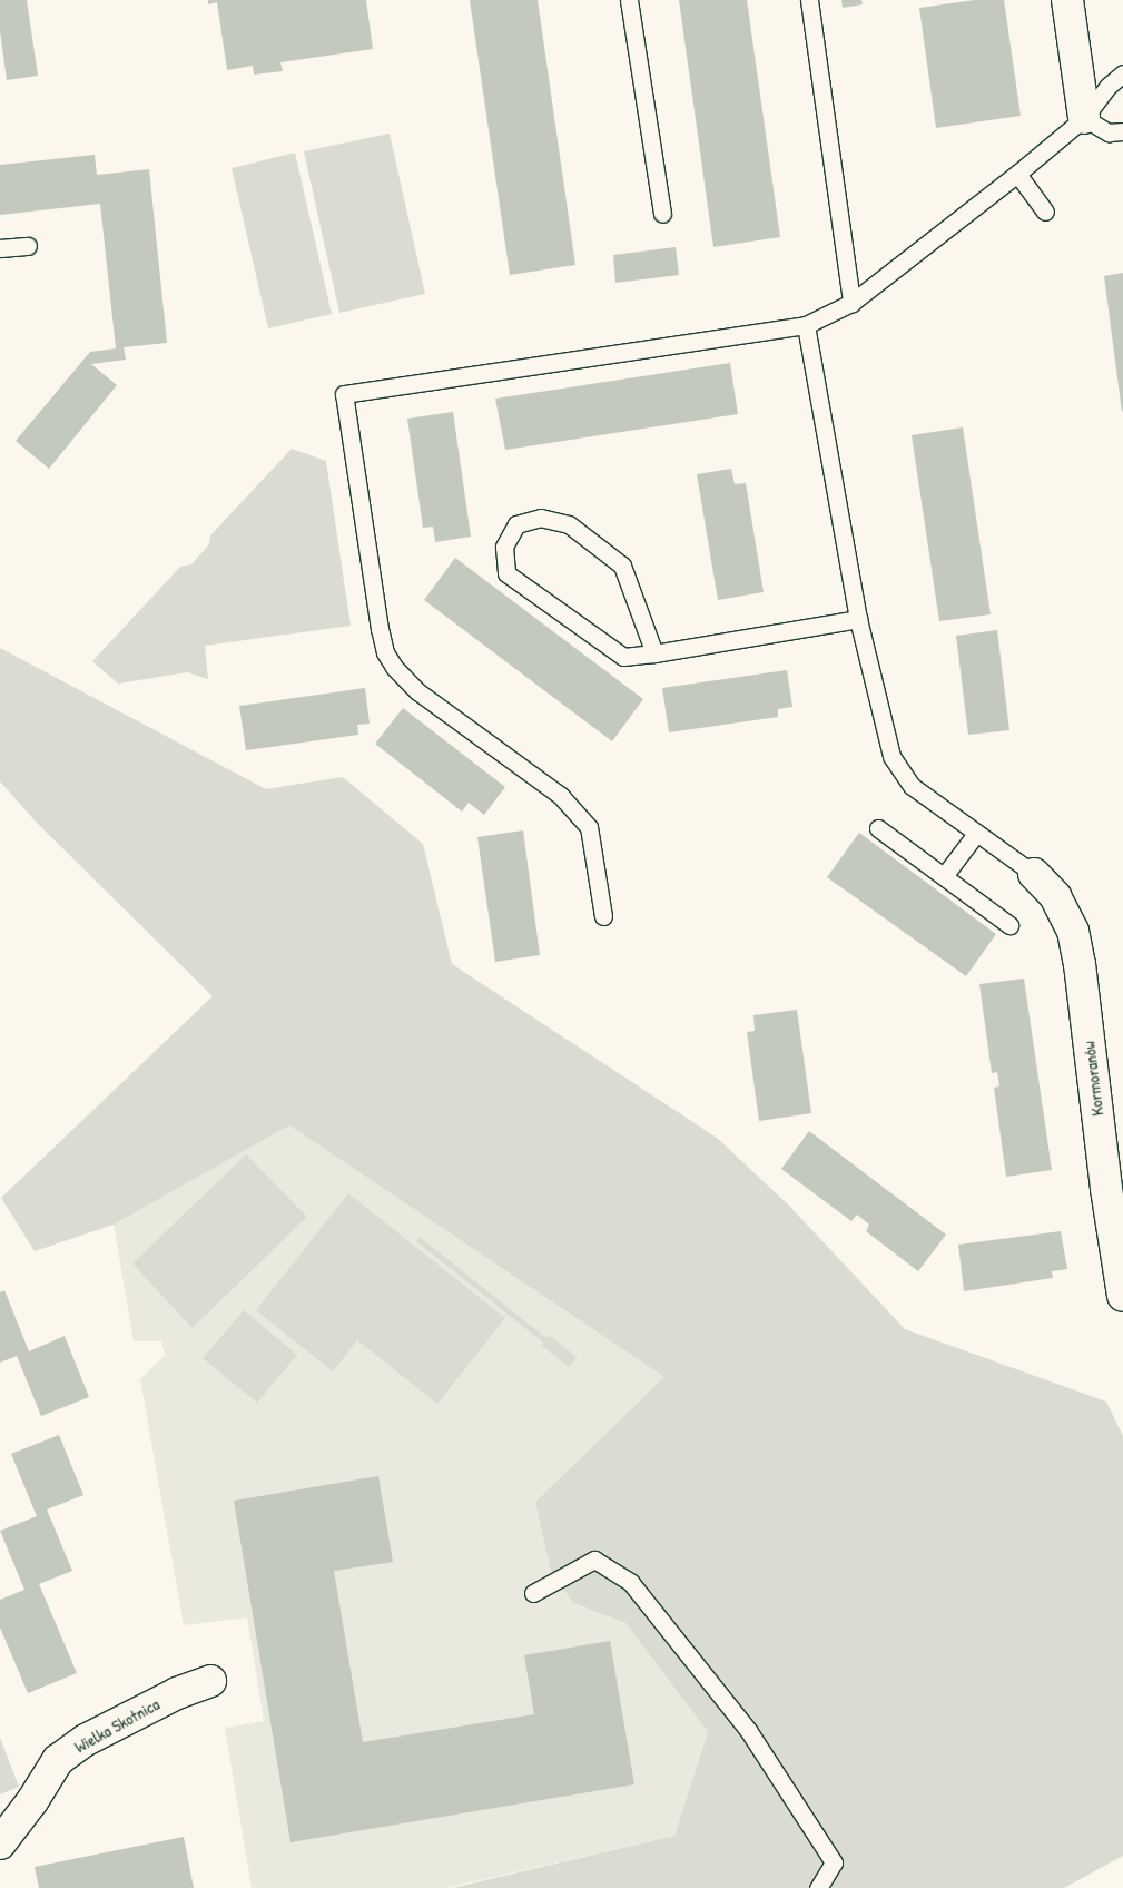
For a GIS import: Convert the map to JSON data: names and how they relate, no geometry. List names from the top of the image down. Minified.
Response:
{"streets":{"street":["Kormoranów","Wielka Skotnica"]}}
